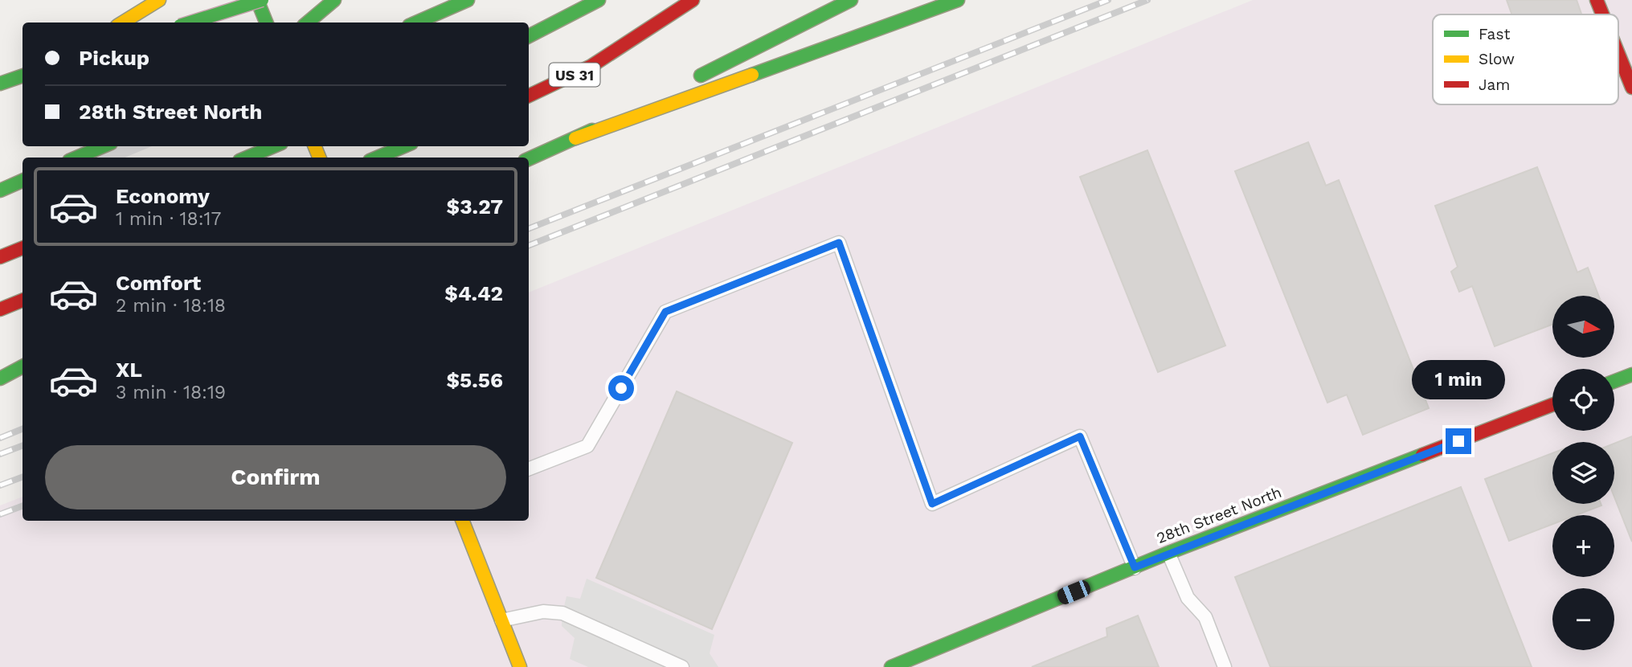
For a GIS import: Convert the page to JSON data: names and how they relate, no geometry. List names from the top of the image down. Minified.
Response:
{"streets":{"main road":["US 31","28th Street North"]},"legend":["Fast","Slow","Jam"],"north":"right","page":{"banner":["Pickup","28th Street North"],"list":[{"name":"Economy","note":"1 min · 18:17","value":"$3.27"},{"name":"Comfort","note":"2 min · 18:18","value":"$4.42"},{"name":"XL","note":"3 min · 18:19","value":"$5.56"}],"map_buttons":["+","−"],"bubble":"1 min","buttons":"Confirm"}}
